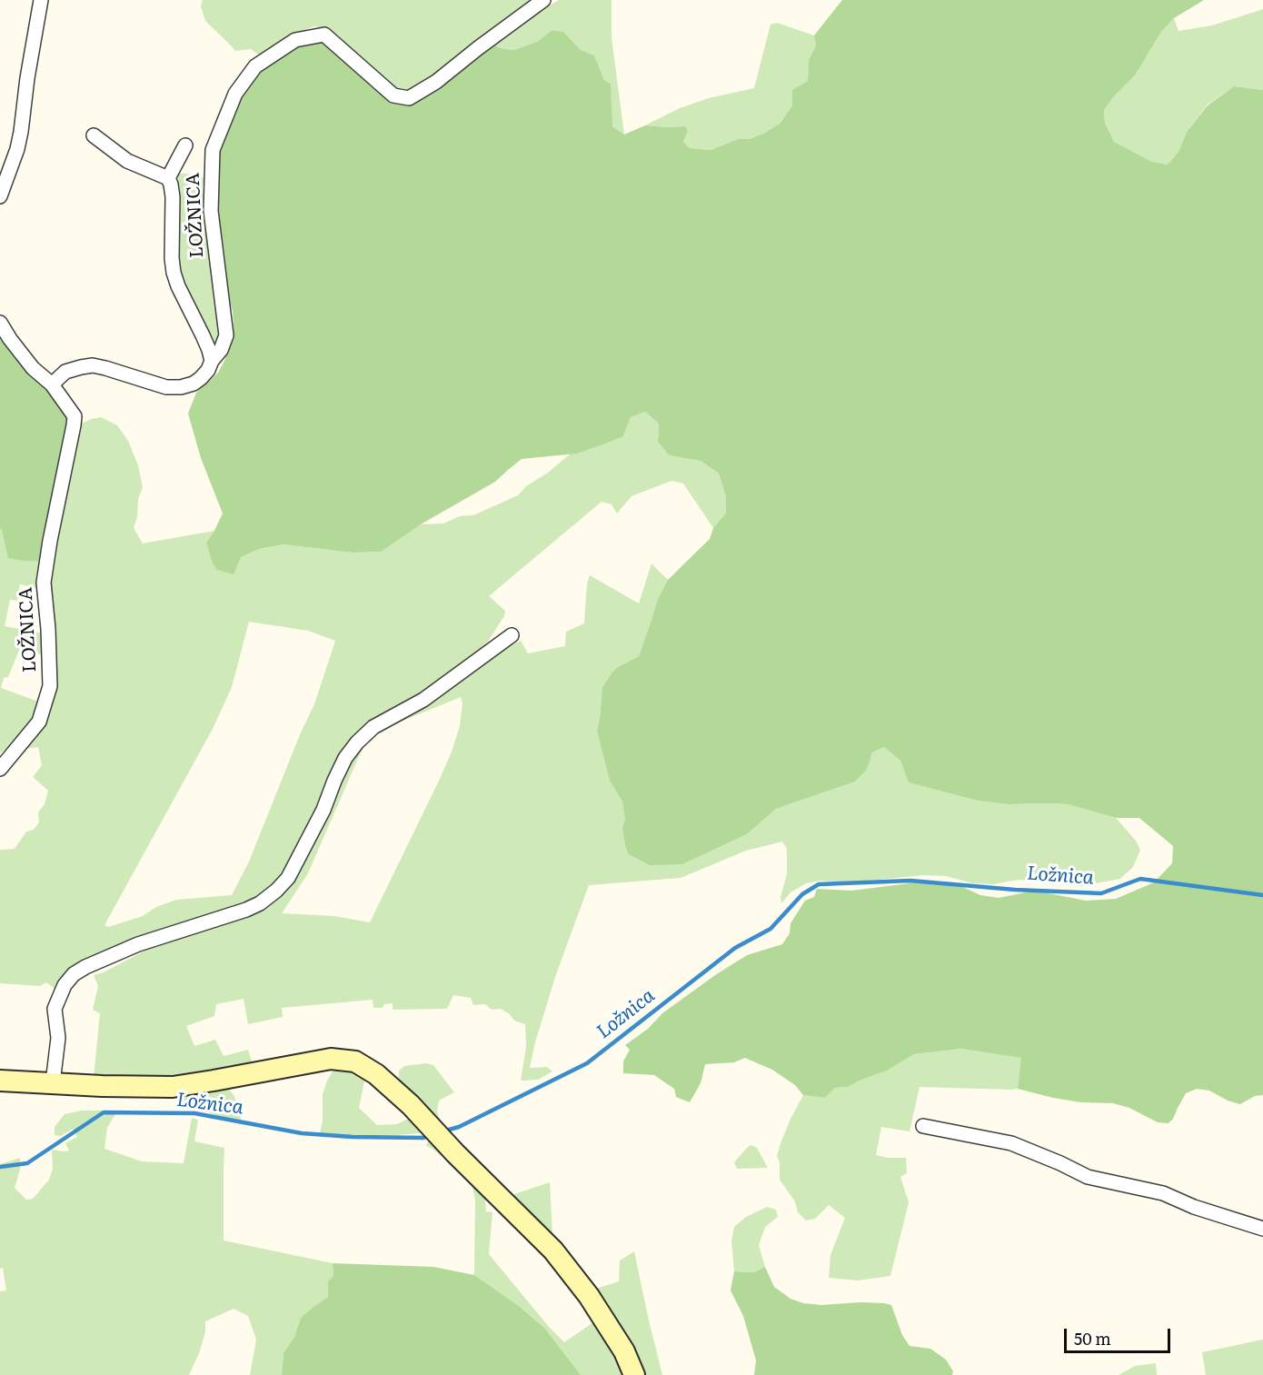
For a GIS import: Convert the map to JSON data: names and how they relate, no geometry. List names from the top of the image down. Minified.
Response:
{"streets":{"street":["LOŽNICA"]},"water":["Ložnica"],"scale_bar":"50 m"}
